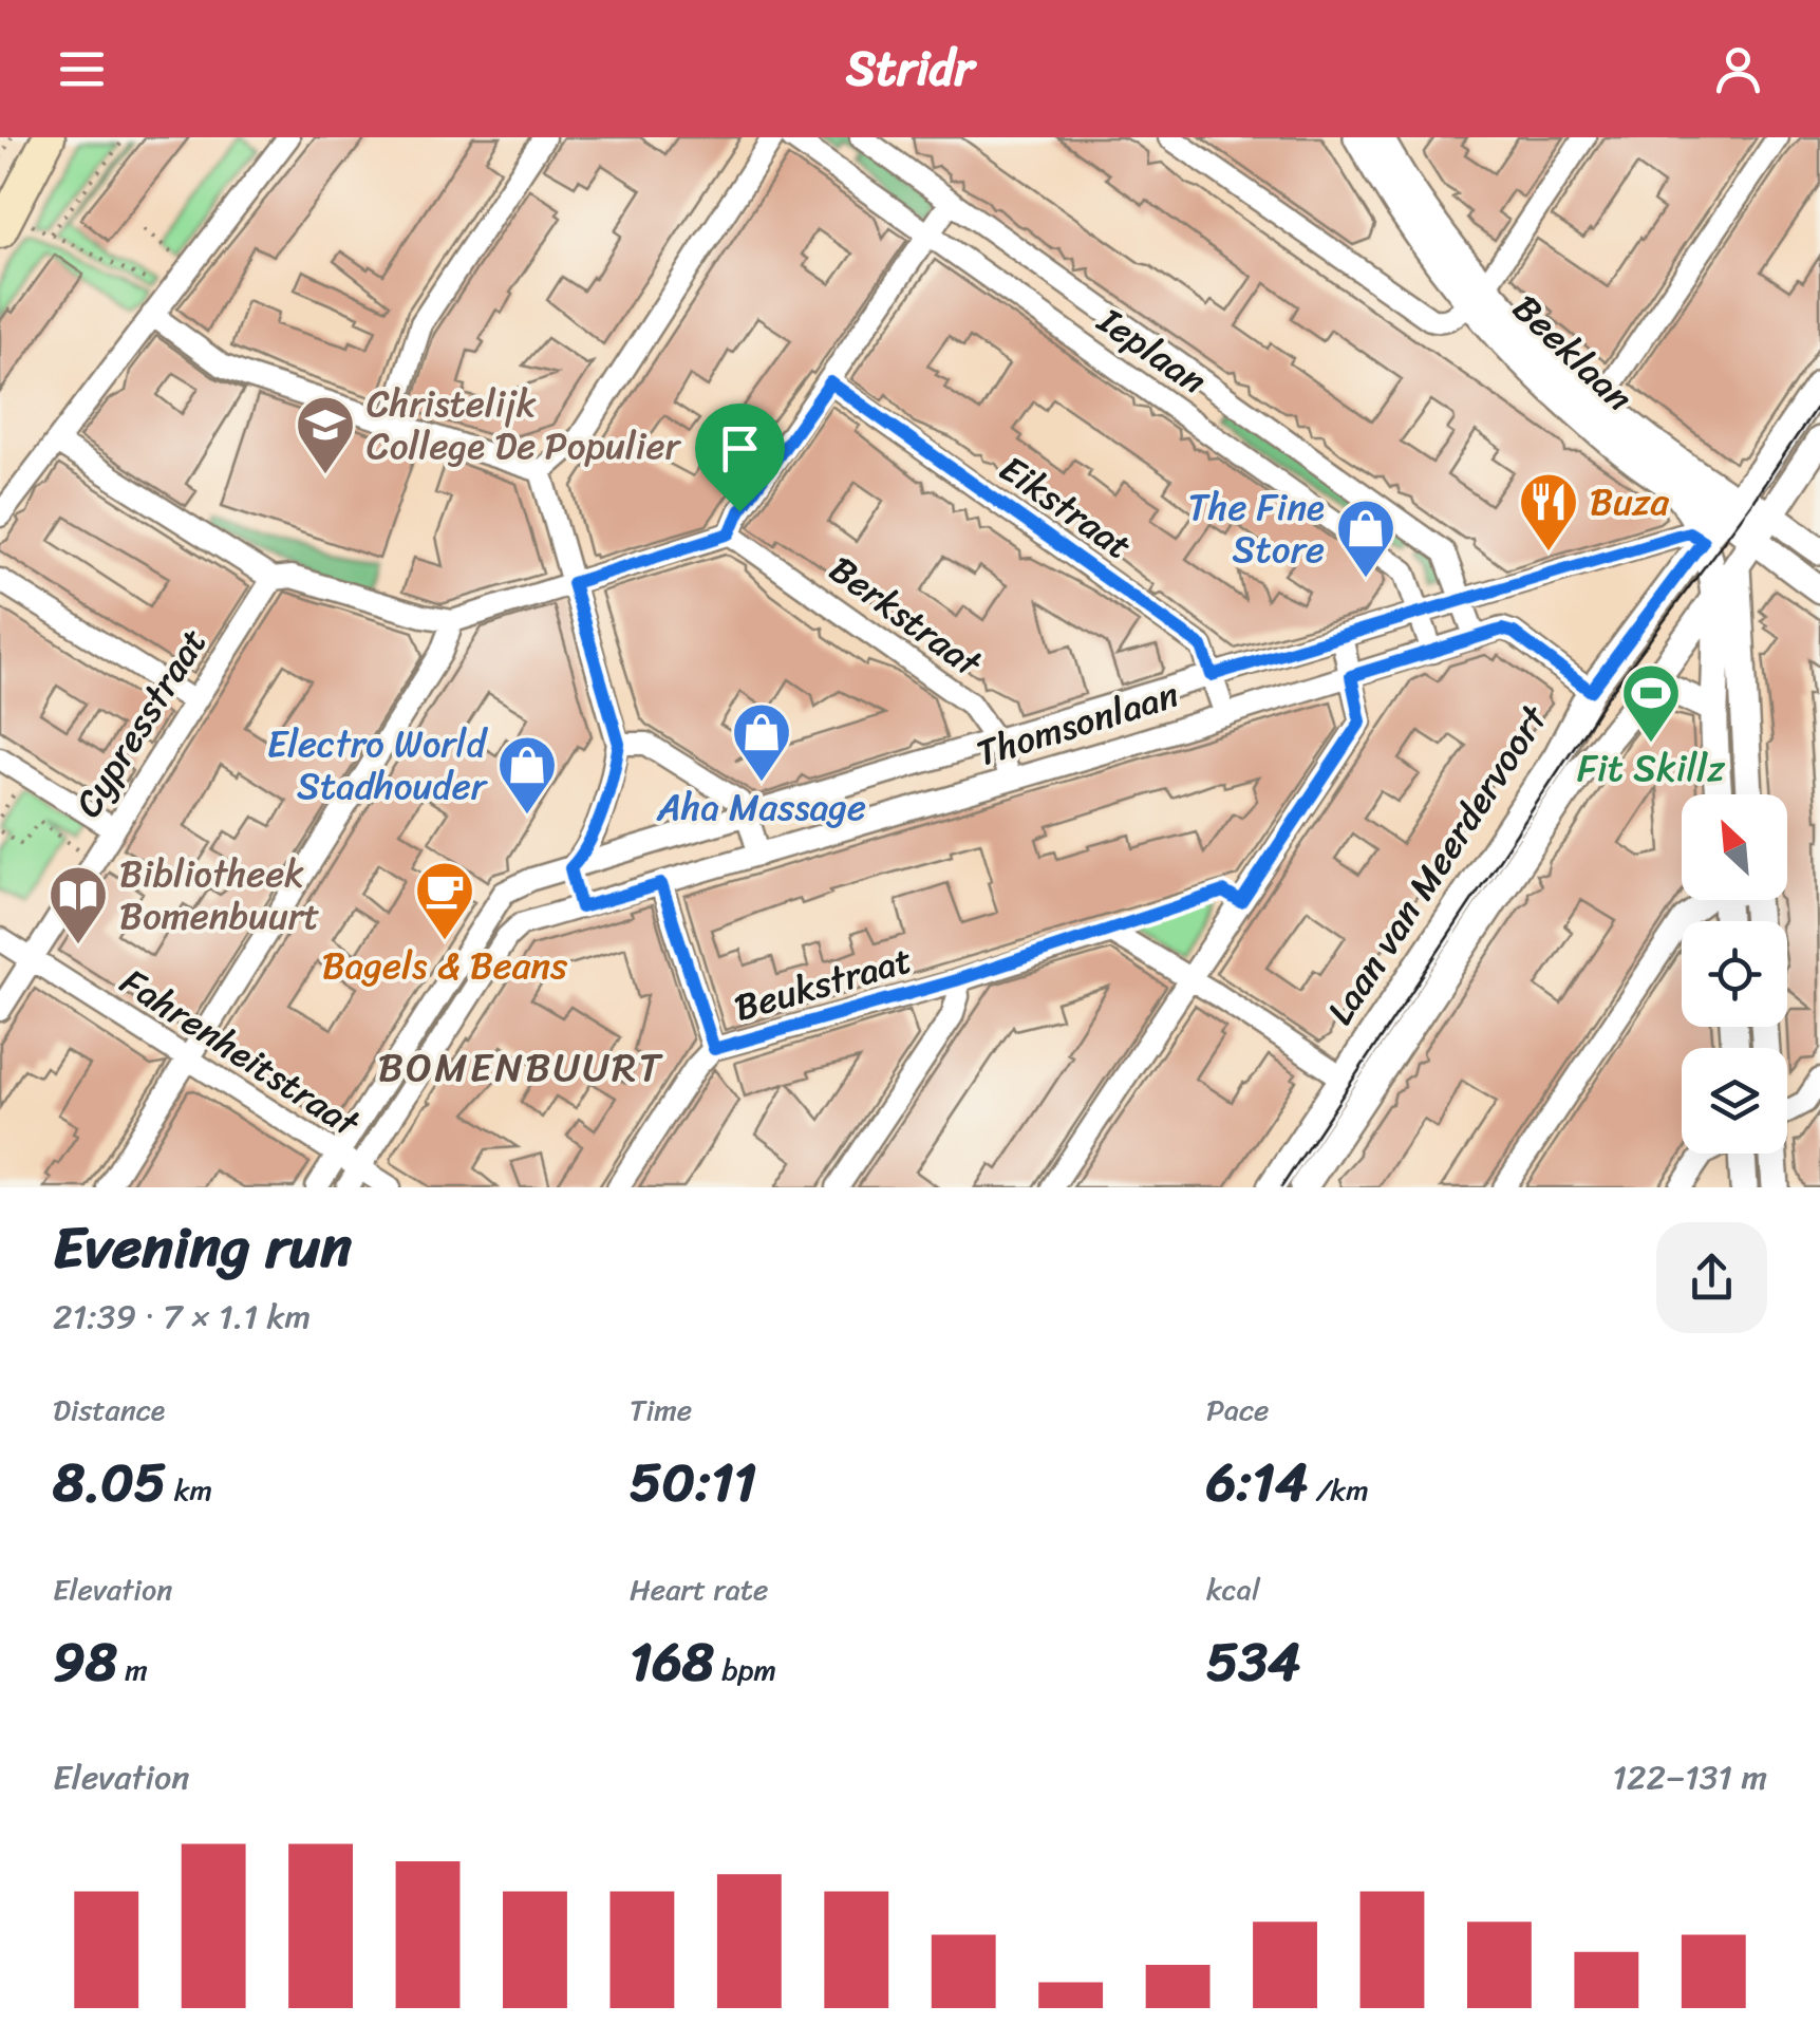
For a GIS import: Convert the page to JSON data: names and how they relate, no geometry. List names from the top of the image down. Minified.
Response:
{"streets":{"street":["Ieplaan","Beeklaan","Eikstraat","Berkstraat","Cypresstraat","Thomsonlaan","Laan van Meerdervoort","Beukstraat","Fahrenheitstraat"]},"crossings":[["Ieplaan","Thomsonlaan"],["Beeklaan","Laan van Meerdervoort"],["Eikstraat","Thomsonlaan"],["Berkstraat","Thomsonlaan"],["Cypresstraat","Fahrenheitstraat"],["Thomsonlaan","Laan van Meerdervoort"]],"districts":["BOMENBUURT"],"places":{"school or university":["Christelijk College De Populier"],"restaurant":["Buza"],"shop":["The Fine Store","Aha Massage","Electro World Stadhouder"],"sports":["Fit Skillz"],"cafe":["Bagels & Beans"],"library":["Bibliotheek Bomenbuurt"]},"north":"top left","page":{"header":"Stridr","heading":["Evening run","21:39 · 7 × 1.1 km"],"stats":[["Distance","8.05 km"],["Time","50:11"],["Pace","6:14 /km"],["Elevation","98 m"],["Heart rate","168 bpm"],["kcal","534"]],"chart":["Elevation","122–131 m"]}}
